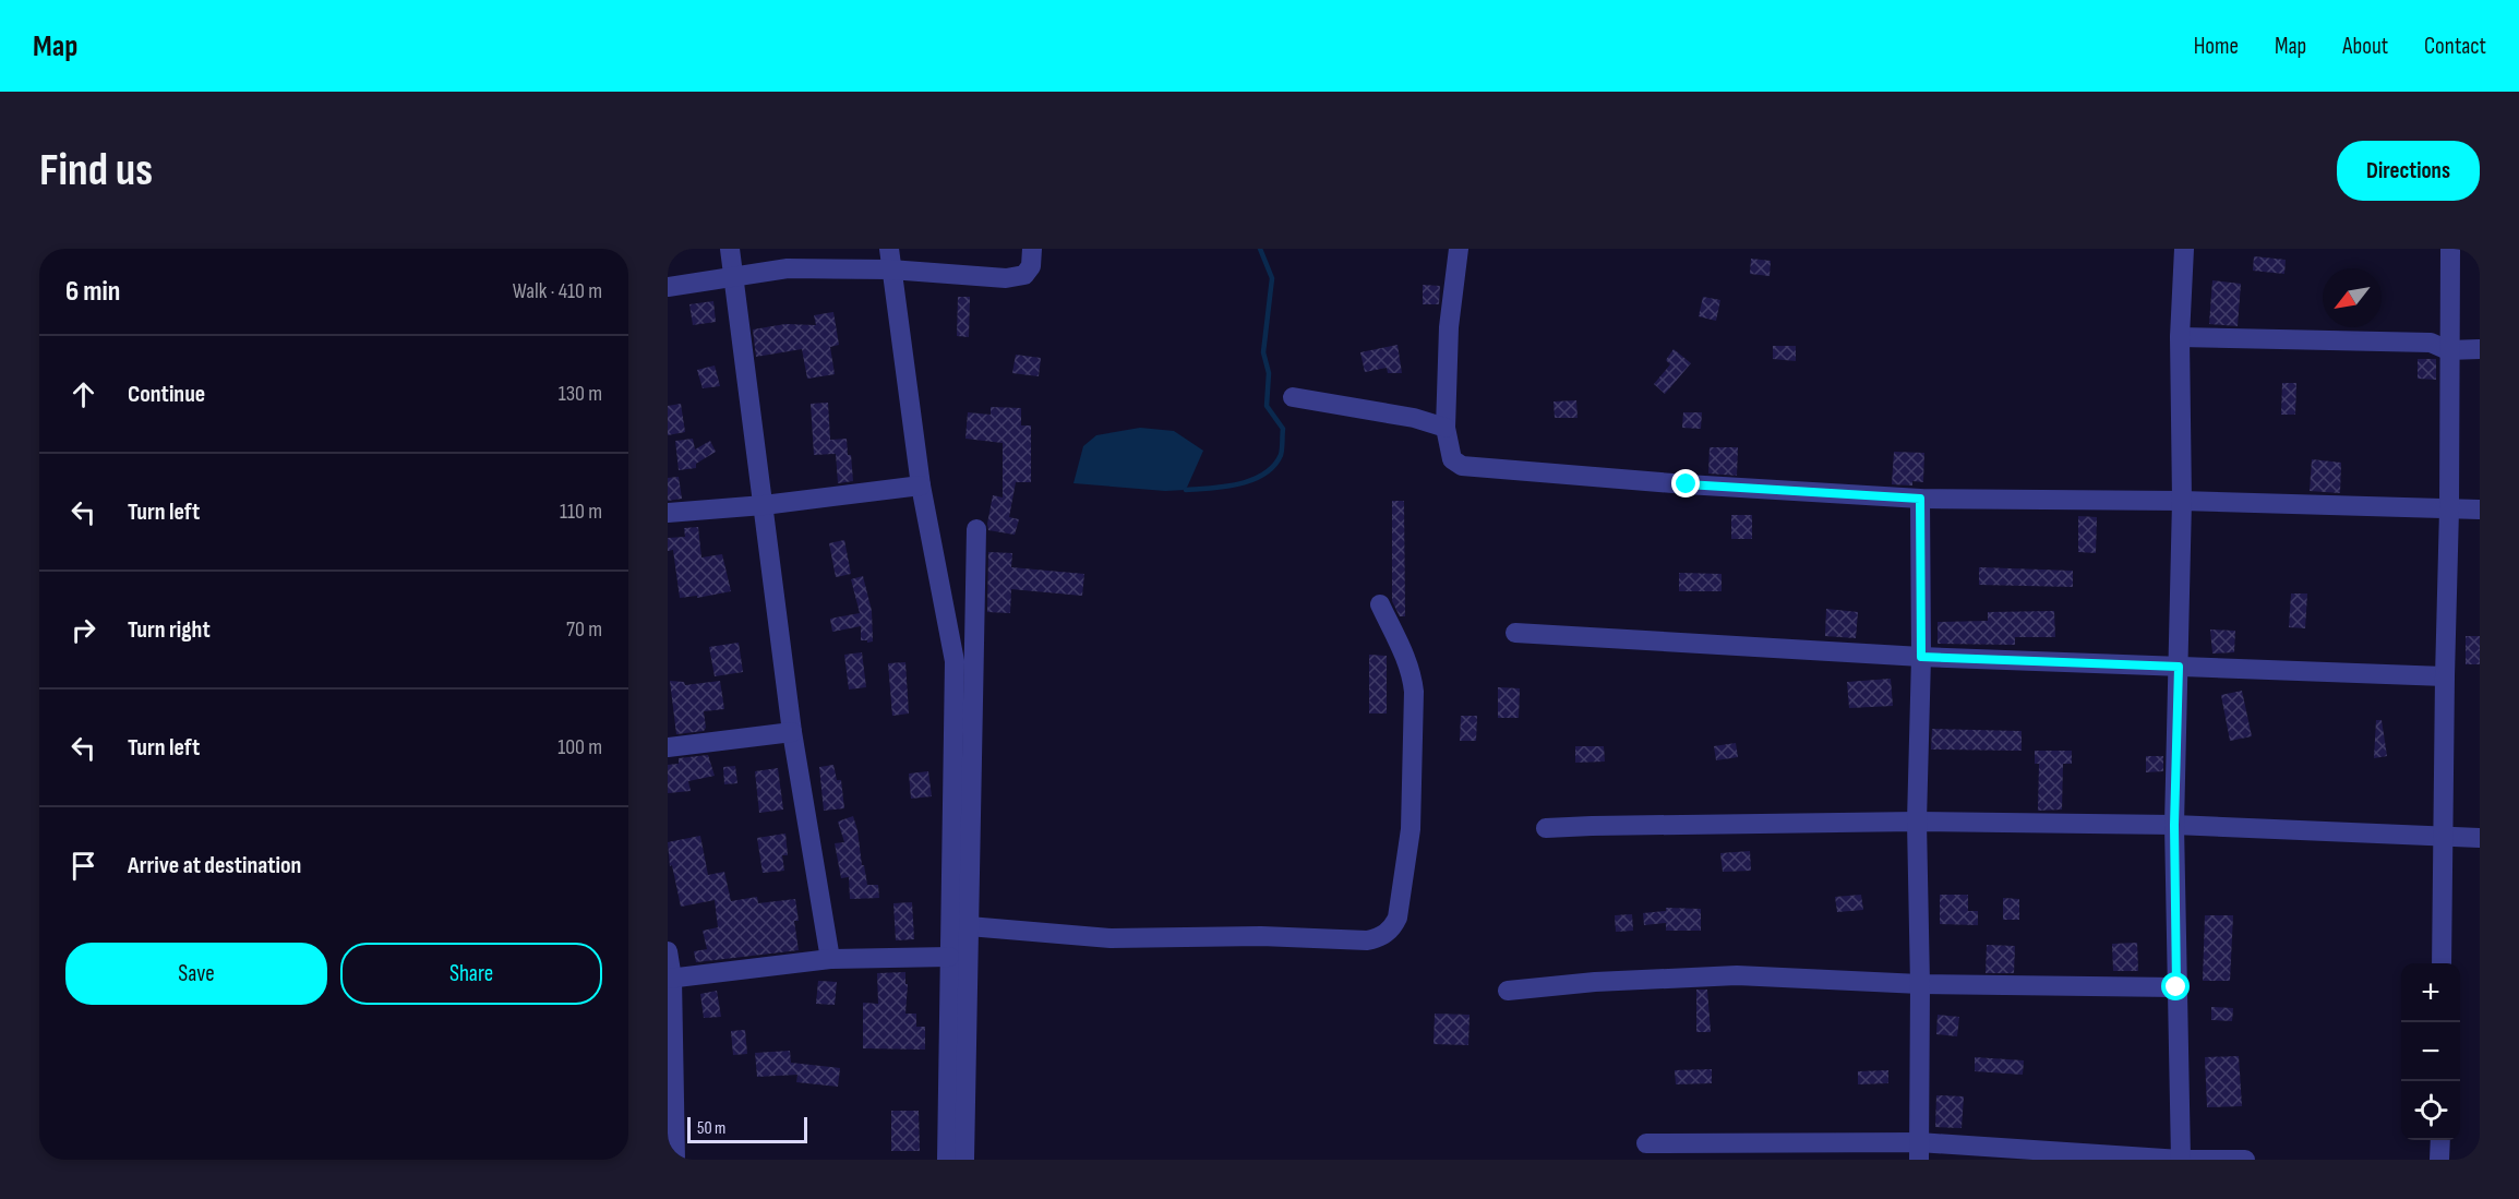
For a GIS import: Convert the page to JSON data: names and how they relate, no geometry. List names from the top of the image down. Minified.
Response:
{"scale_bar":"50 m","north":"bottom left","page":{"header":"Map","nav":["Home","Map","About","Contact"],"buttons":["Directions",["Save","Share"]],"title":"Find us","heading":["6 min","Walk · 410 m"],"list":[["Continue","130 m"],["Turn left","110 m"],["Turn right","70 m"],["Turn left","100 m"],"Arrive at destination"],"map_buttons":["+","−"],"scale":"50 m"}}
